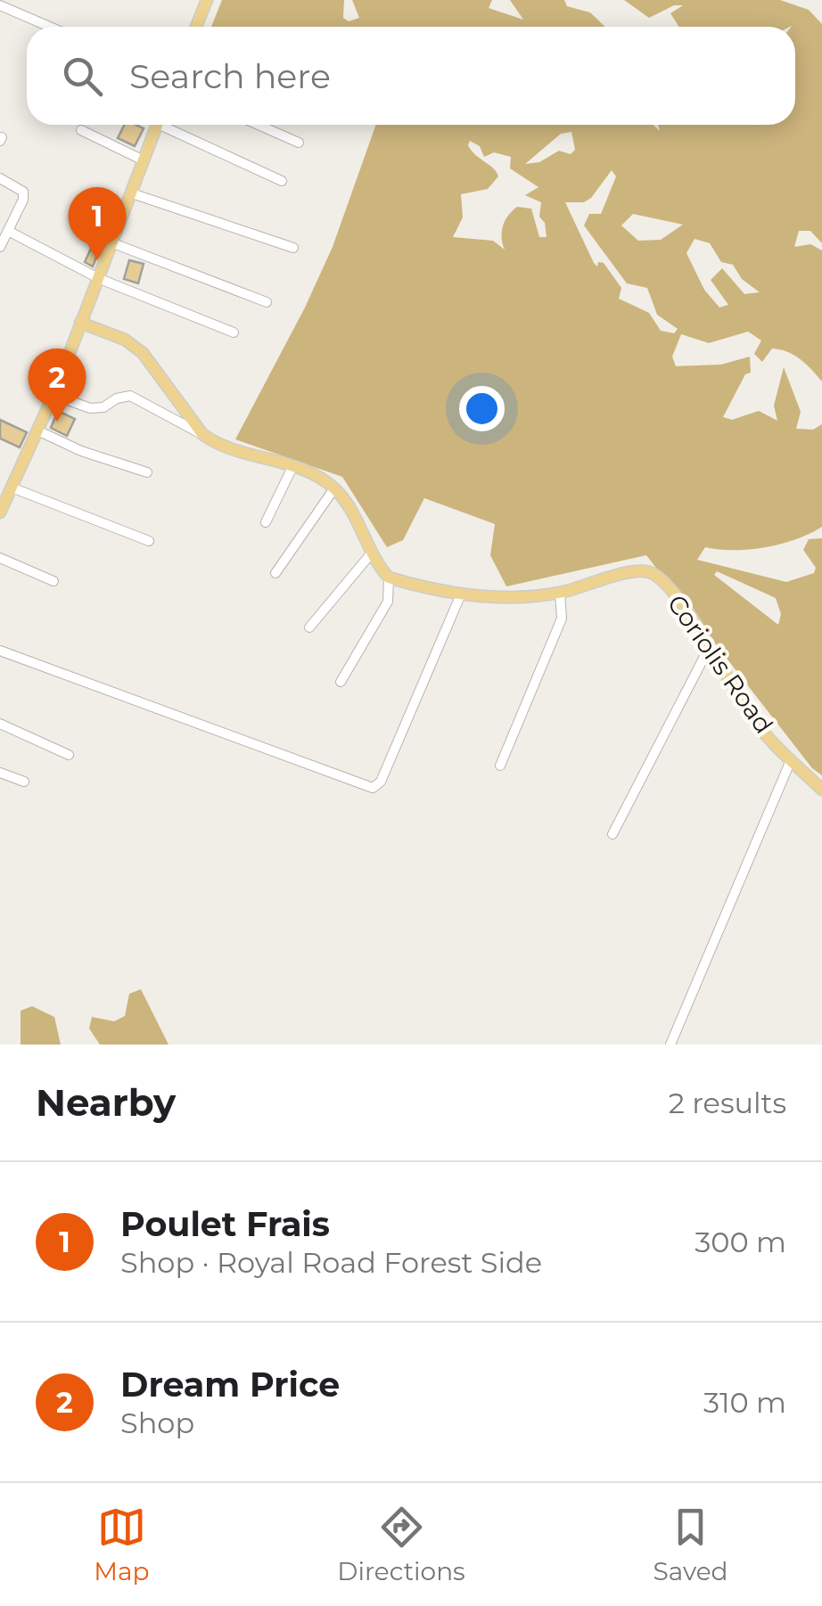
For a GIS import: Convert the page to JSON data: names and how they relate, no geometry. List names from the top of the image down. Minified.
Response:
{"streets":{"main road":["Coriolis Road"]},"page":{"search":"Search here","pins":["1","2"],"heading":["Nearby","2 results"],"list":[{"mark":"1","name":"Poulet Frais","note":"Shop · Royal Road Forest Side","value":"300 m"},{"mark":"2","name":"Dream Price","note":"Shop","value":"310 m"}],"nav":["Map","Directions","Saved"]}}
